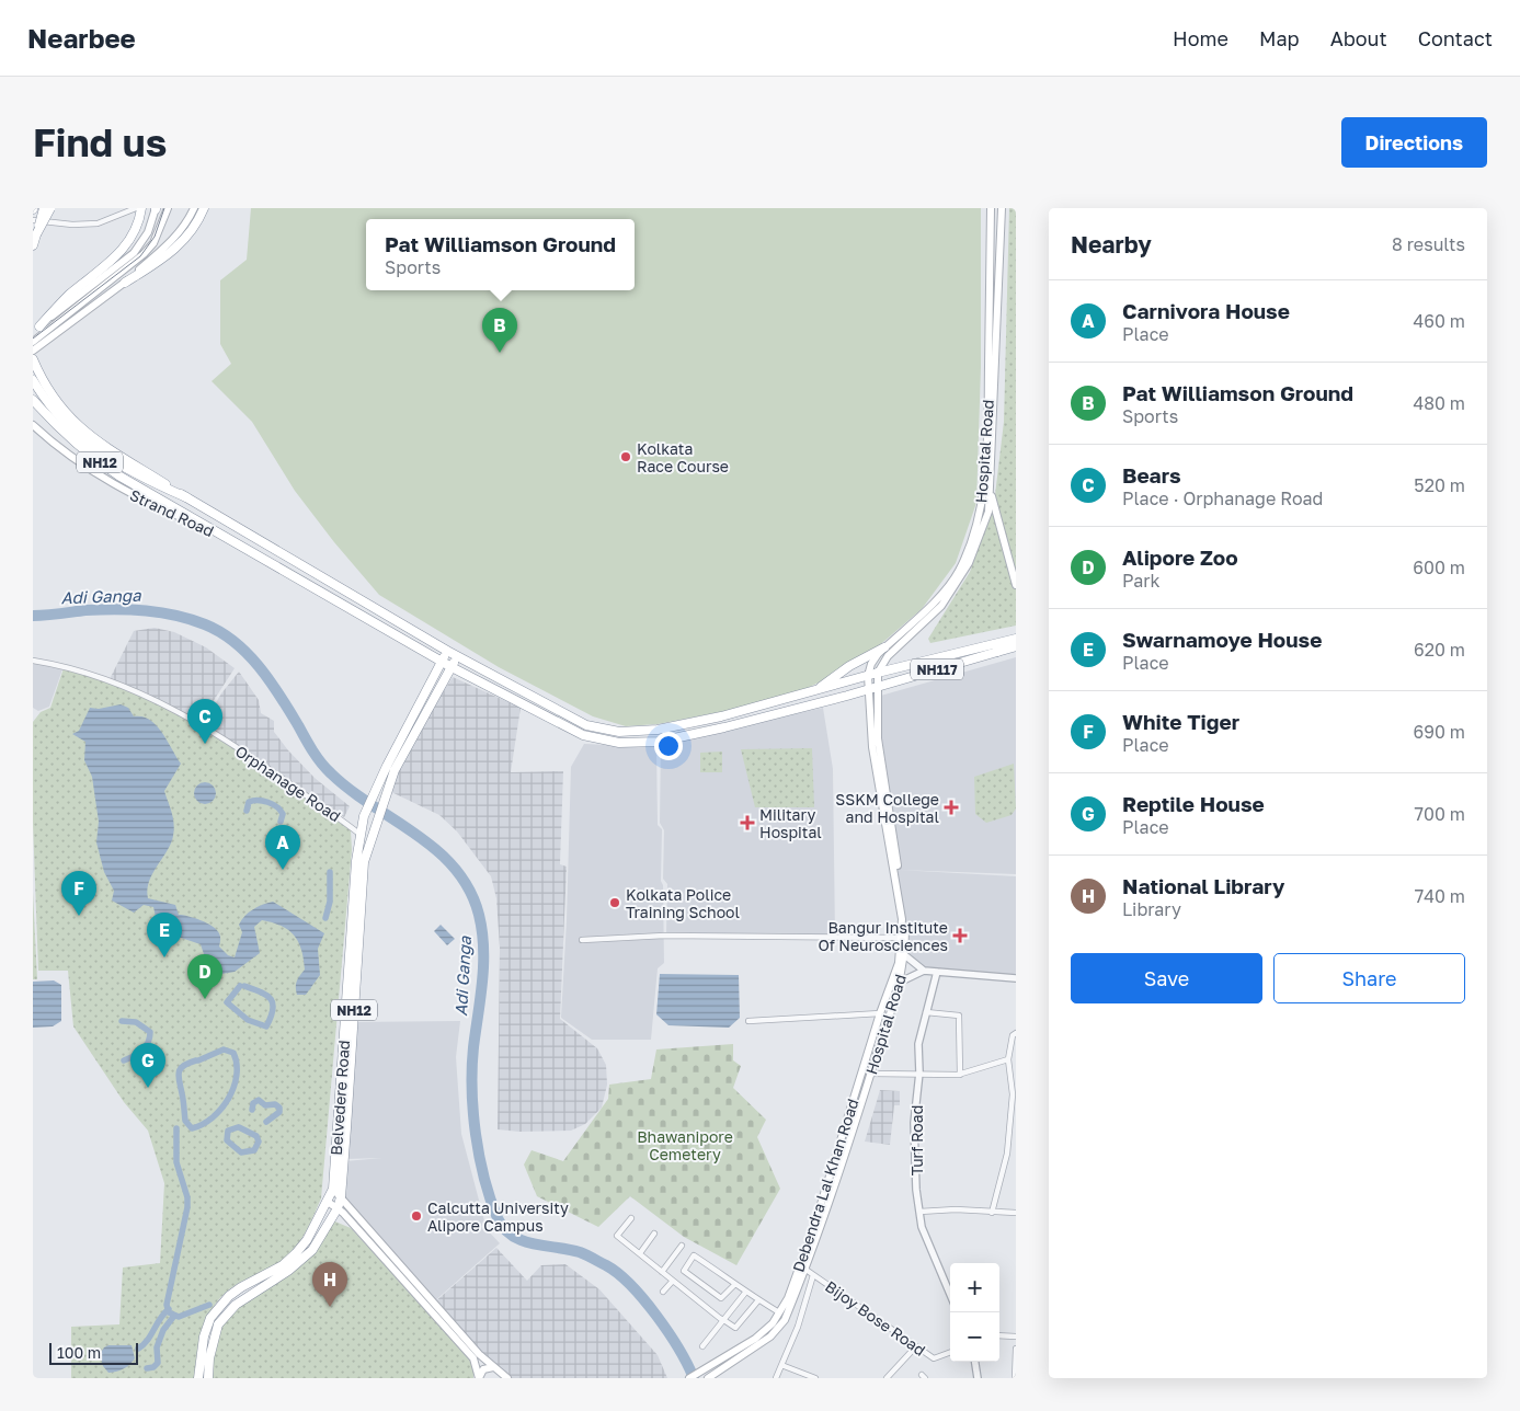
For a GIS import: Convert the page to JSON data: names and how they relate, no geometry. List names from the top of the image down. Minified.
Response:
{"streets":{"highway":["NH12","NH117","Belvedere Road"],"main road":["Hospital Road","Strand Road","Debendra Lal Khan Road"],"street":["Orphanage Road","Turf Road","Bijoy Bose Road"]},"crossings":[["Hospital Road","NH117"],["Hospital Road","Debendra Lal Khan Road"],["Hospital Road","Bijoy Bose Road"],["NH12","Strand Road"],["NH12","NH117"],["NH12","Belvedere Road"],["NH117","Belvedere Road"],["NH117","Debendra Lal Khan Road"],["Orphanage Road","Belvedere Road"],["Debendra Lal Khan Road","Bijoy Bose Road"]],"water":["Adi Ganga"],"parks":["Bhawanipore Cemetery"],"places":{"other":["Kolkata Race Course","Kolkata Police Training School","Calcutta University Alipore Campus"],"health":["SSKM College and Hospital","Military Hospital","Bangur Institute Of Neurosciences"]},"scale_bar":"100 m","page":{"header":"Nearbee","nav":["Home","Map","About","Contact"],"buttons":["Directions",["Save","Share"]],"title":"Find us","heading":["Nearby","8 results"],"popup":["Pat Williamson Ground","Sports"],"list":[{"mark":"A","name":"Carnivora House","note":"Place","value":"460 m"},{"mark":"B","name":"Pat Williamson Ground","note":"Sports","value":"480 m"},{"mark":"C","name":"Bears","note":"Place · Orphanage Road","value":"520 m"},{"mark":"D","name":"Alipore Zoo","note":"Park","value":"600 m"},{"mark":"E","name":"Swarnamoye House","note":"Place","value":"620 m"},{"mark":"F","name":"White Tiger","note":"Place","value":"690 m"},{"mark":"G","name":"Reptile House","note":"Place","value":"700 m"},{"mark":"H","name":"National Library","note":"Library","value":"740 m"}],"pins":["B","C","A","F","E","D","G","H"],"map_buttons":["+","−"],"scale":"100 m"}}
